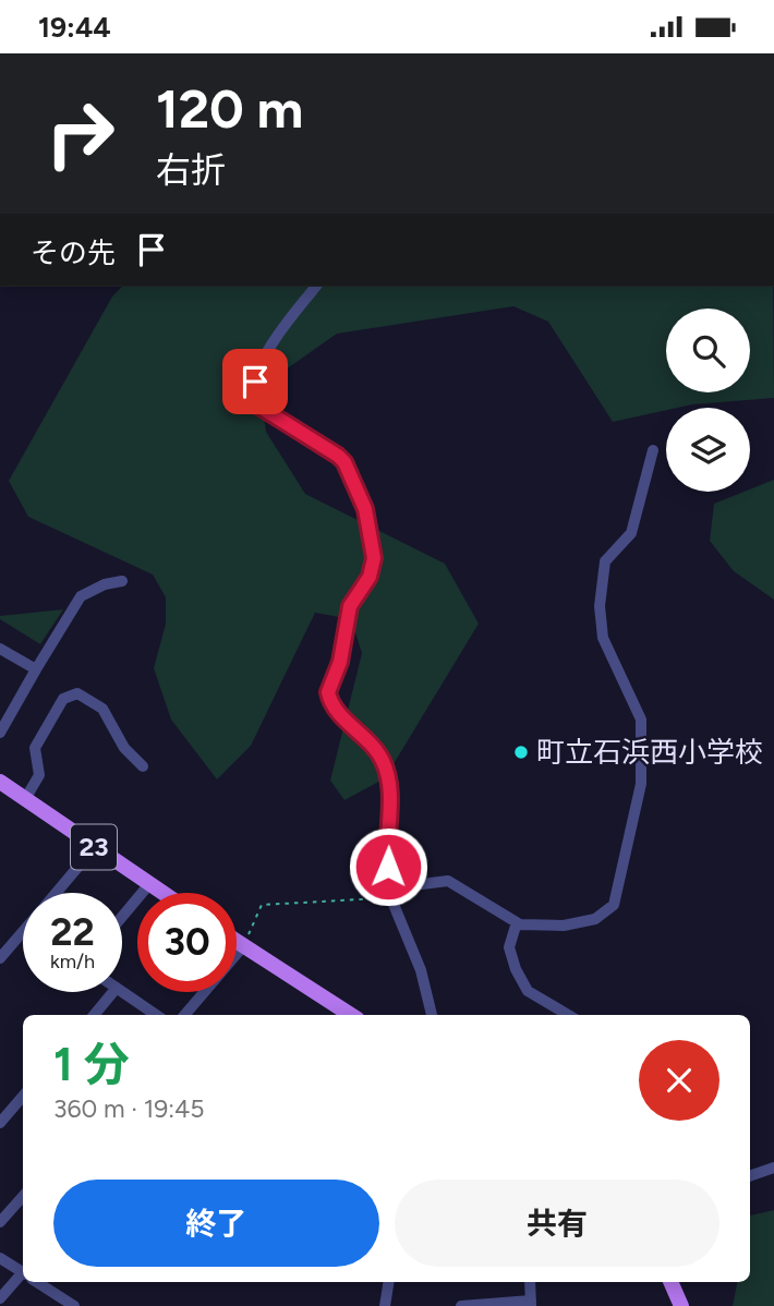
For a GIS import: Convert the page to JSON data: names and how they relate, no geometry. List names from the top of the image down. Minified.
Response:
{"streets":{"main road":["23"]},"places":["町立石浜西小学校"],"page":{"status":"19:44","turn":["120 m","右折"],"then":"その先","speed":"22 km/h","limit":"30","heading":["1 分","360 m · 19:45"],"buttons":["終了","共有"]}}
